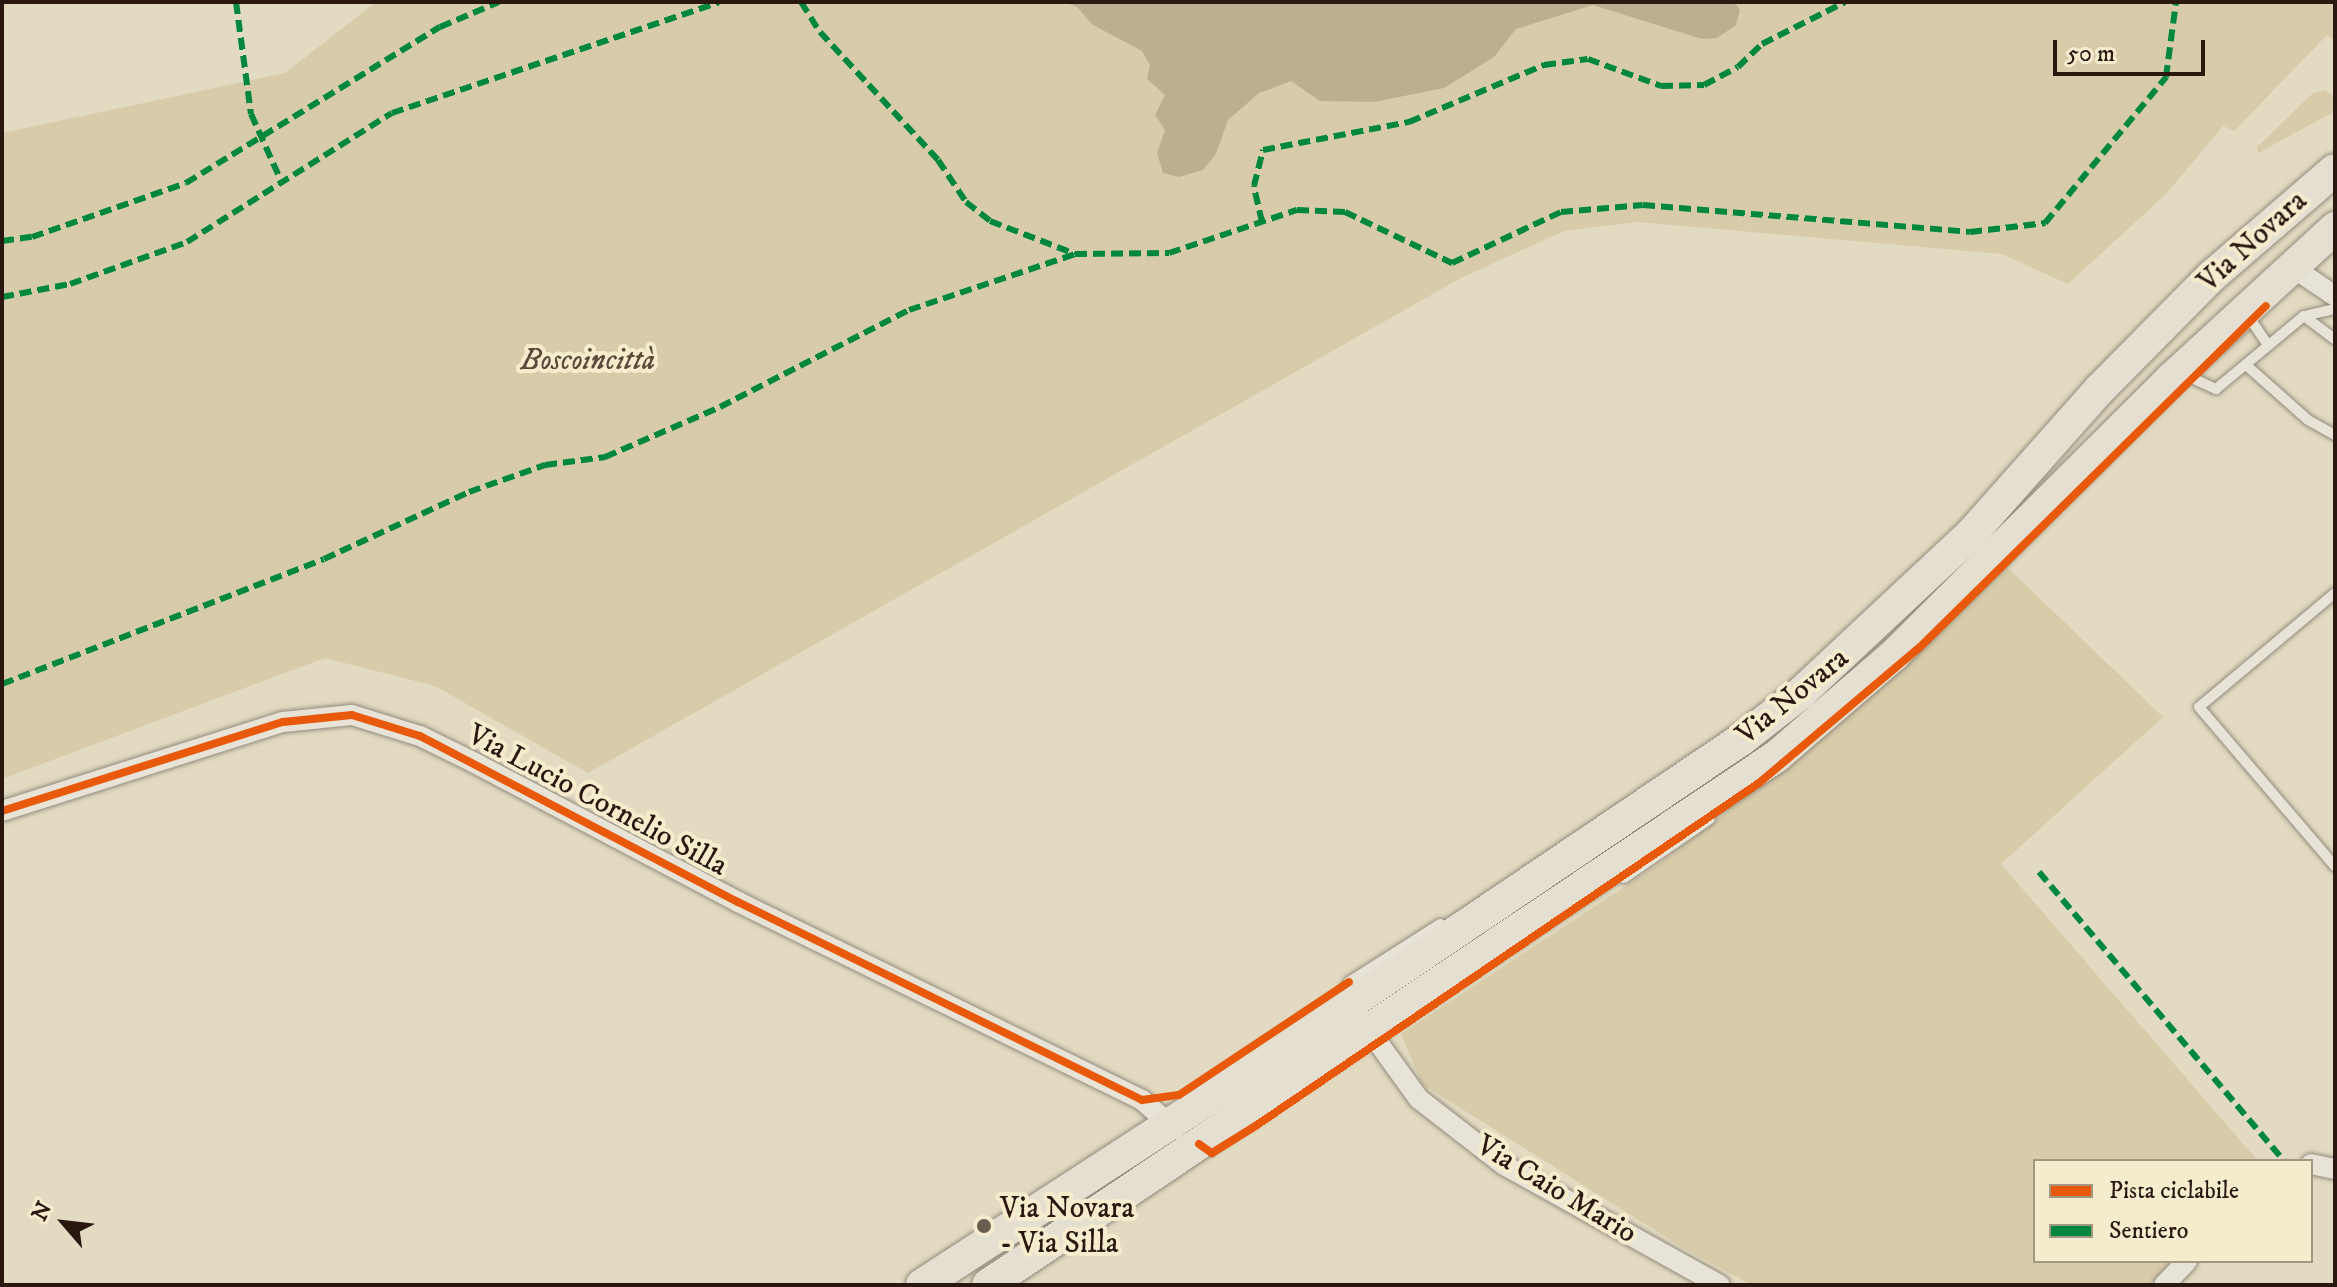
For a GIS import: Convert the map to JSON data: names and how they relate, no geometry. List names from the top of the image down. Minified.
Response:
{"streets":{"main road":["Via Novara"],"street":["Via Lucio Cornelio Silla","Via Caio Mario"]},"crossings":[["Via Novara","Via Lucio Cornelio Silla"],["Via Novara","Via Caio Mario"]],"parks":["Boscoincittà"],"places":["Via Novara - Via Silla"],"legend":["Pista ciclabile","Sentiero"],"scale_bar":"50 m","north":"top left"}
